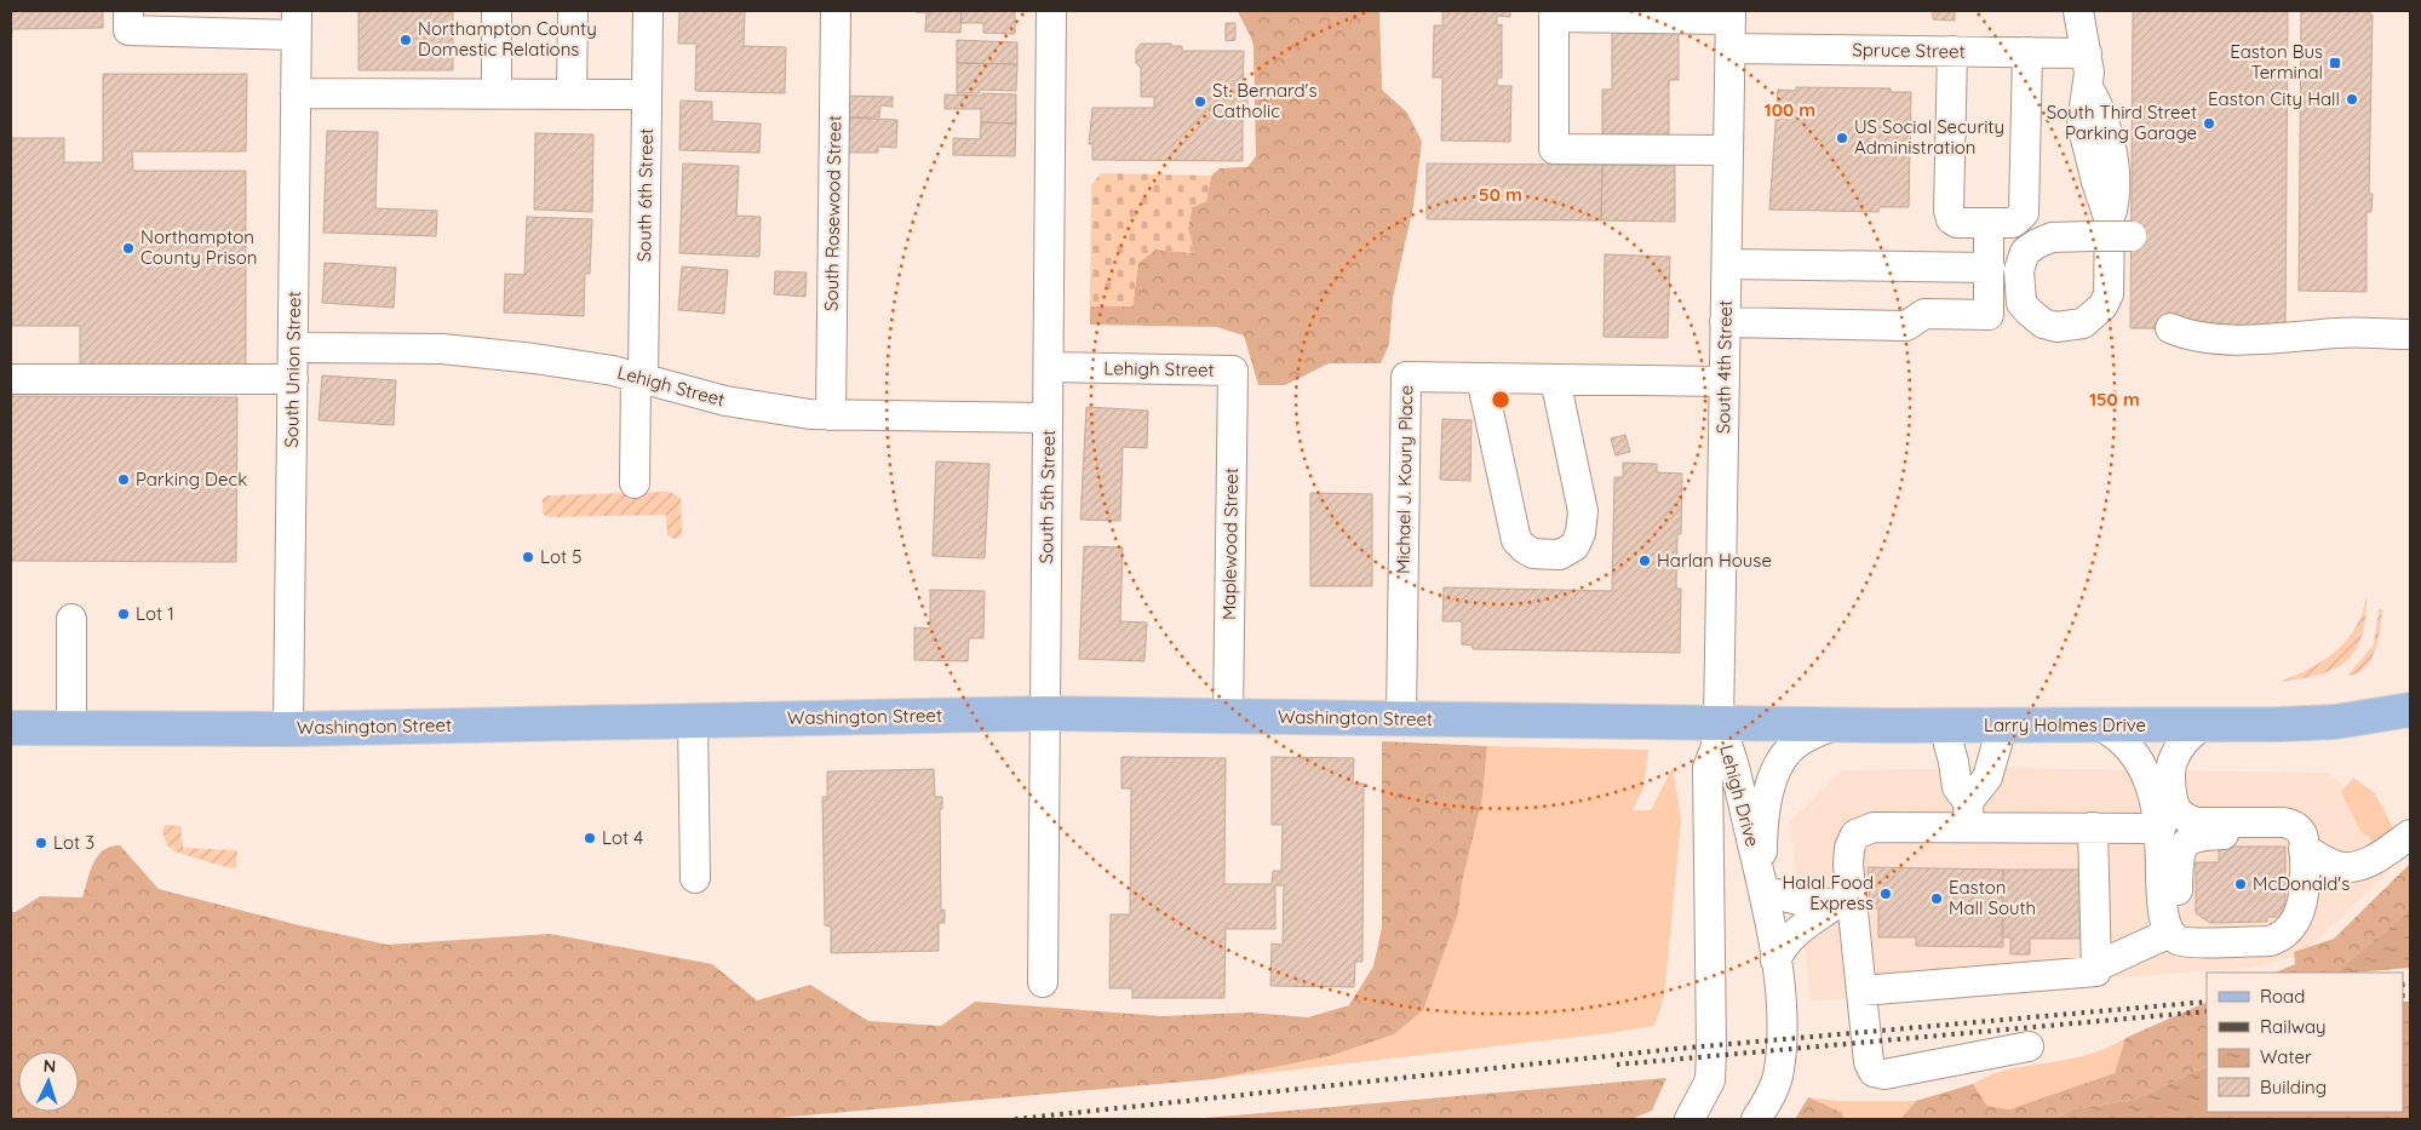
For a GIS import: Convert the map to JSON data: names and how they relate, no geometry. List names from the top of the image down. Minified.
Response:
{"streets":{"main road":["Washington Street","Larry Holmes Drive"],"street":["Spruce Street","South 6th Street","South Rosewood Street","South 4th Street","South Union Street","Lehigh Street","Michael J. Koury Place","South 5th Street","Maplewood Street","Lehigh Drive"]},"crossings":[["Spruce Street","South 4th Street"],["South 6th Street","Lehigh Street"],["South Rosewood Street","Lehigh Street"],["South 4th Street","Michael J. Koury Place"],["South 4th Street","Washington Street"],["South 4th Street","Larry Holmes Drive"],["South 4th Street","Lehigh Drive"],["South Union Street","Lehigh Street"],["South Union Street","Washington Street"],["Lehigh Street","South 5th Street"],["Lehigh Street","Maplewood Street"],["Michael J. Koury Place","Washington Street"],["South 5th Street","Washington Street"],["Maplewood Street","Washington Street"],["Washington Street","Larry Holmes Drive"],["Washington Street","Lehigh Drive"],["Larry Holmes Drive","Lehigh Drive"]],"places":{"other":["Northampton County Domestic Relations","Easton City Hall","St. Bernard's Catholic","South Third Street Parking Garage","US Social Security Administration","Northampton County Prison","Parking Deck","Lot 5","Harlan House","Lot 1","Lot 4","Lot 3","McDonald's","Halal Food Express","Easton Mall South"],"transit":["Easton Bus Terminal"]},"legend":["Road","Railway","Water","Building"],"north":"top","rings":["100 m","50 m","150 m"]}
